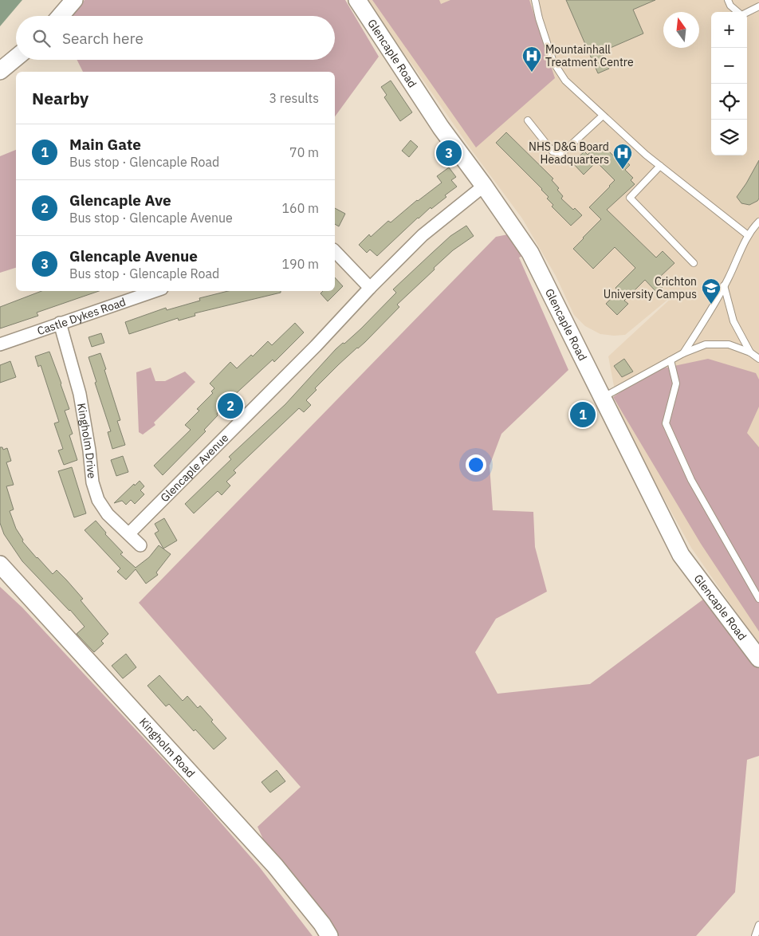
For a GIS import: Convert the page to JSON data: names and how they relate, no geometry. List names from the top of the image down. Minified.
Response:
{"streets":{"main road":["Glencaple Road","Kingholm Road"],"street":["Castle Dykes Road","Kingholm Drive","Glencaple Avenue"]},"crossings":[["Glencaple Road","Glencaple Avenue"],["Castle Dykes Road","Kingholm Drive"],["Kingholm Drive","Glencaple Avenue"]],"places":{"hospital":["Mountainhall Treatment Centre","NHS D&G Board Headquarters"],"school or university":["Crichton University Campus"]},"north":"top","page":{"map_buttons":["+","−"],"search":"Search here","heading":["Nearby","3 results"],"list":[{"mark":"1","name":"Main Gate","note":"Bus stop · Glencaple Road","value":"70 m"},{"mark":"2","name":"Glencaple Ave","note":"Bus stop · Glencaple Avenue","value":"160 m"},{"mark":"3","name":"Glencaple Avenue","note":"Bus stop · Glencaple Road","value":"190 m"}],"pins":["3","2","1"]}}
